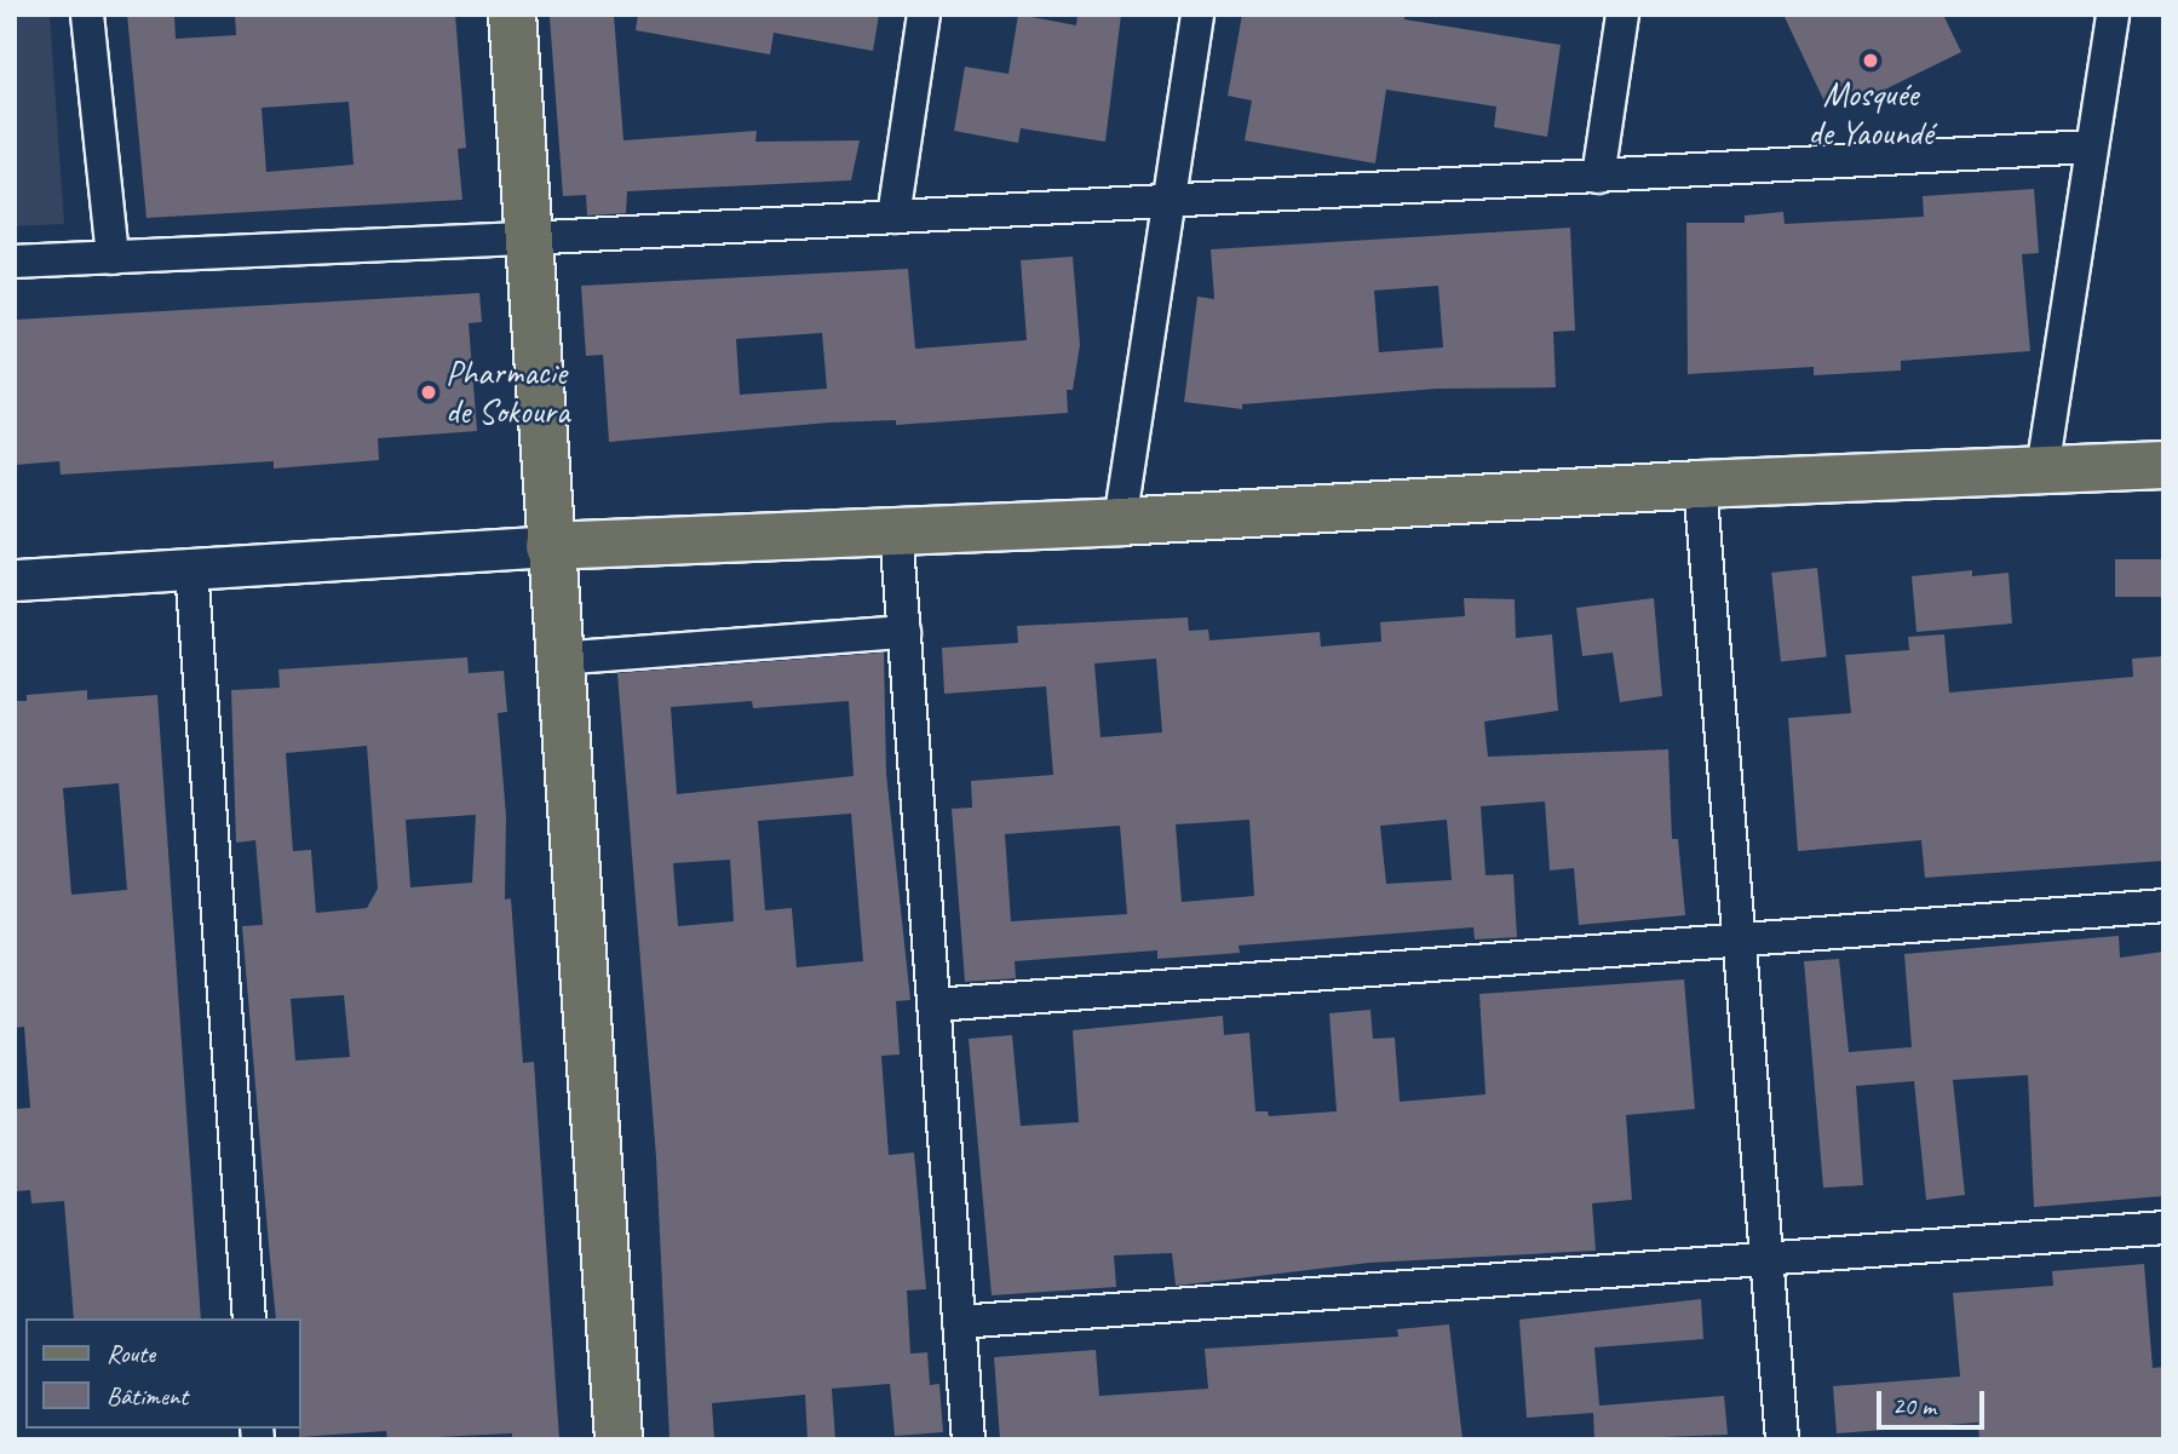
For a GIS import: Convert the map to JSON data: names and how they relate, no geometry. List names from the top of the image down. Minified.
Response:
{"places":["Mosquée de Yaoundé","Pharmacie de Sokoura"],"legend":["Route","Bâtiment"],"scale_bar":"20 m"}
